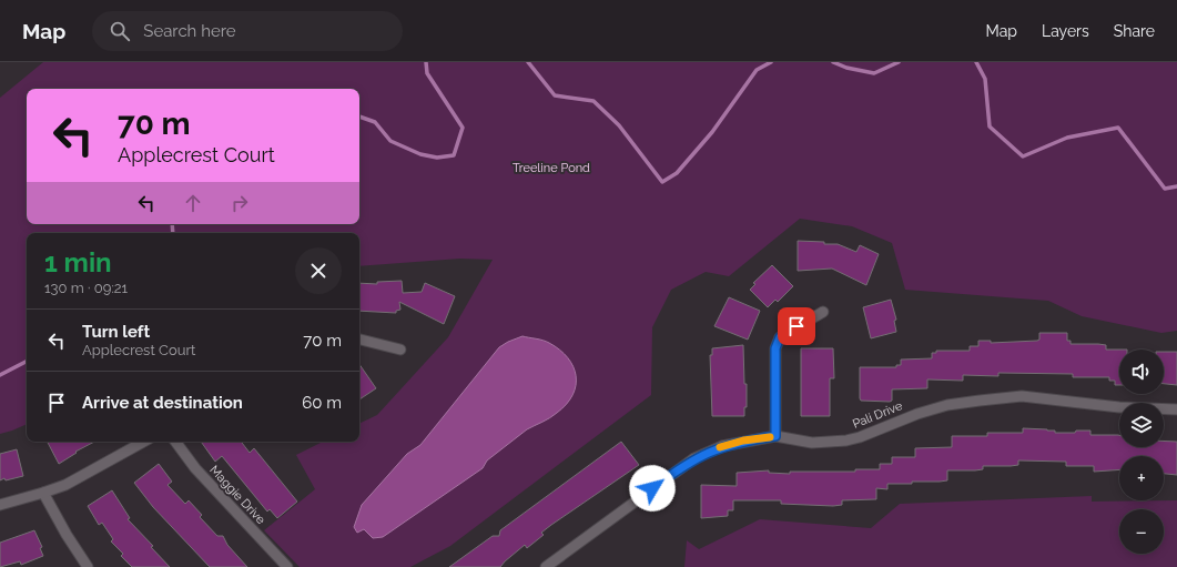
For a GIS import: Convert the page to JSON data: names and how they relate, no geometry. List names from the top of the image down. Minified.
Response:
{"streets":{"street":["Pali Drive","Maggie Drive"]},"parks":["Treeline Pond"],"page":{"header":"Map","search":"Search here","nav":["Map","Layers","Share"],"turn":["70 m","Applecrest Court"],"heading":["1 min","130 m · 09:21"],"list":[{"name":"Turn left","note":"Applecrest Court","value":"70 m"},{"name":"Arrive at destination","value":"60 m"}],"map_buttons":["+","−"]}}
